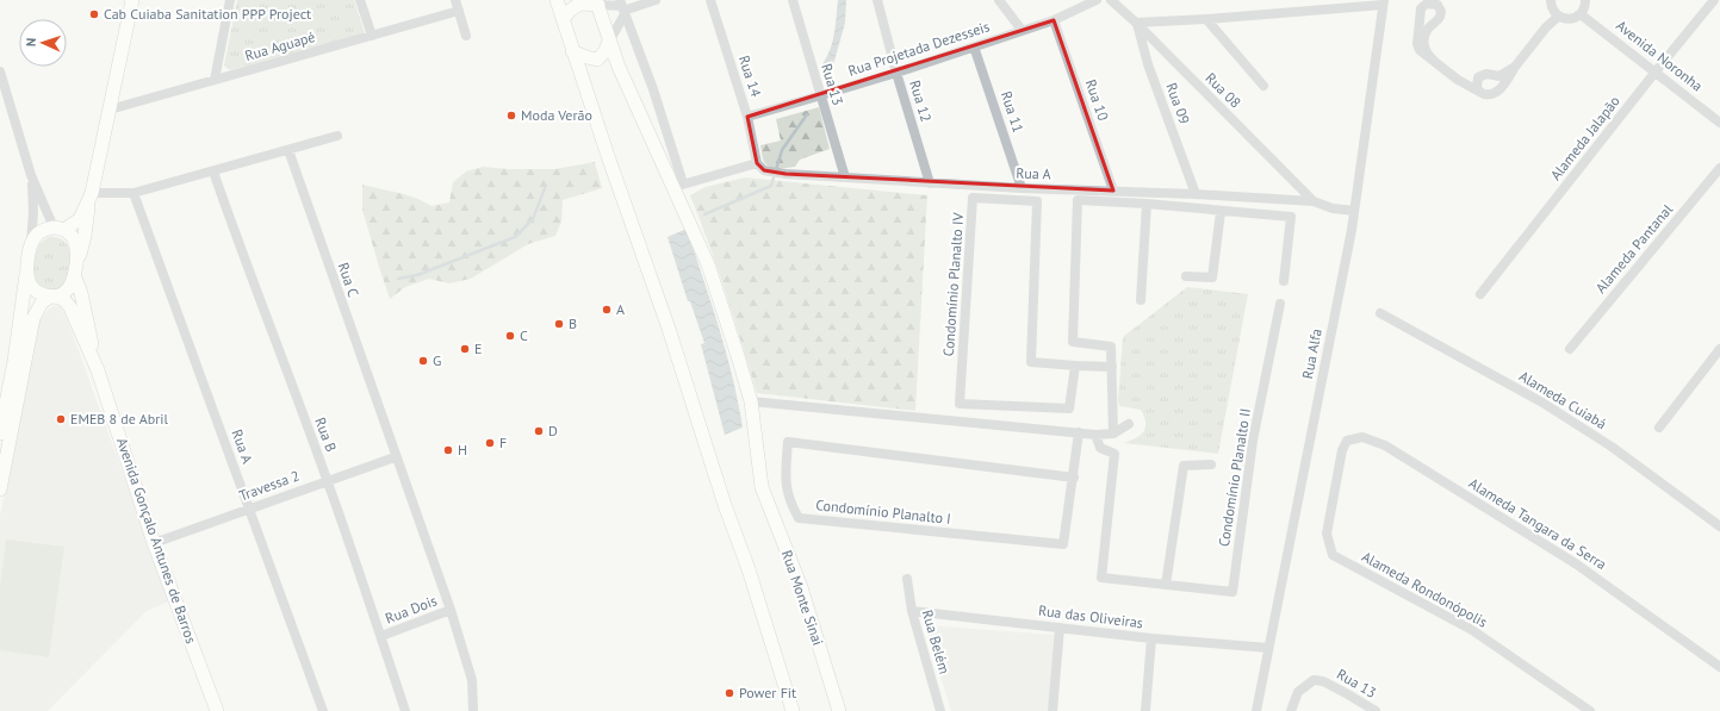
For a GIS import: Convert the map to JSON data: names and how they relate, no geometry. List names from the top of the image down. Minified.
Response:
{"streets":{"main road":["Avenida Gonçalo Antunes de Barros","Rua Monte Sinai"],"street":["Rua Aguapé","Rua Projetada Dezesseis","Avenida Noronha","Rua 14","Rua 13","Rua 08","Rua 10","Rua 12","Rua 09","Rua 11","Alameda Jalapão","Rua A","Alameda Pantanal","Rua C","Condomínio Planalto IV","Rua Alfa","Alameda Cuiabá","Rua B","Condomínio Planalto II","Travessa 2","Condomínio Planalto I","Alameda Tangara da Serra","Alameda Rondonópolis","Rua Dois","Rua das Oliveiras","Rua Belém"]},"crossings":[["Rua Projetada Dezesseis","Rua 14"],["Rua Projetada Dezesseis","Rua 13"],["Rua Projetada Dezesseis","Rua 10"],["Rua Projetada Dezesseis","Rua 12"],["Rua Projetada Dezesseis","Rua 11"],["Avenida Noronha","Alameda Jalapão"],["Rua 14","Rua A"],["Rua 13","Rua A"],["Rua 08","Rua 09"],["Rua 08","Rua A"],["Rua 10","Rua A"],["Rua 12","Rua A"],["Rua 09","Rua A"],["Rua 11","Rua A"],["Rua A","Travessa 2"],["Rua C","Travessa 2"],["Rua C","Rua Dois"],["Rua Alfa","Rua das Oliveiras"],["Rua B","Travessa 2"],["Rua B","Rua Dois"],["Travessa 2","Avenida Gonçalo Antunes de Barros"],["Alameda Tangara da Serra","Alameda Rondonópolis"],["Rua das Oliveiras","Rua Belém"]],"places":["Cab Cuiaba Sanitation PPP Project","Moda Verão","A","B","C","E","G","EMEB 8 de Abril","D","F","H","Power Fit"],"north":"left"}
